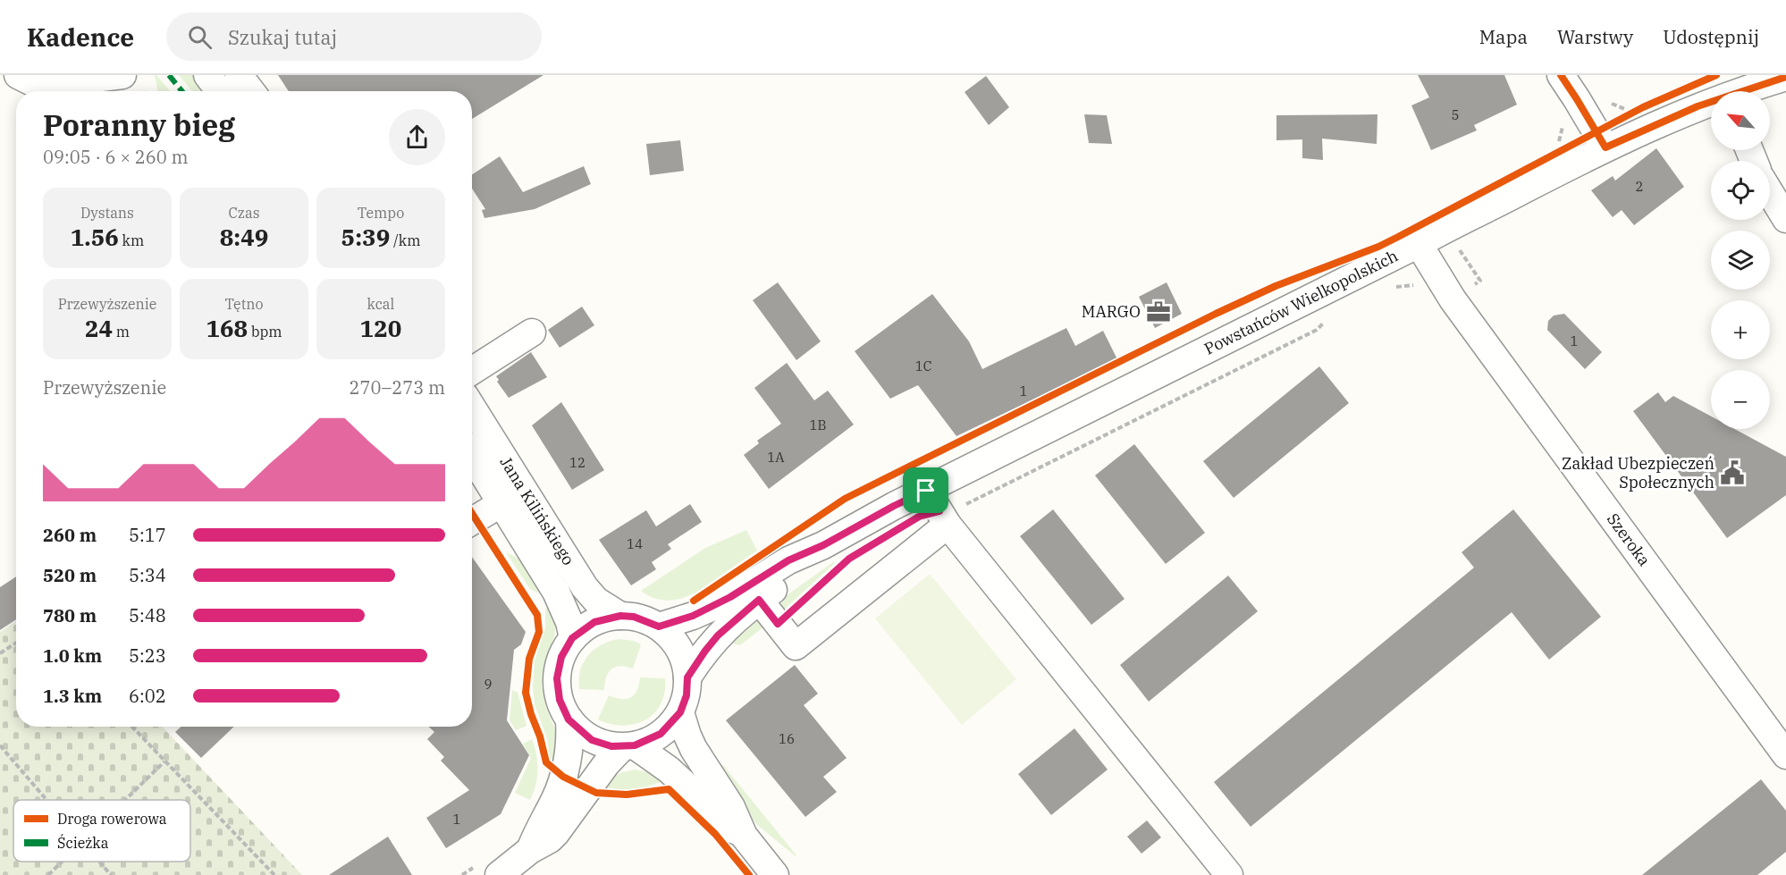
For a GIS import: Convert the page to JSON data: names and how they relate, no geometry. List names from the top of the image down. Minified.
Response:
{"streets":{"street":["Powstańców Wielkopolskich","Jana Kilińskiego","Szeroka"]},"crossings":[["Powstańców Wielkopolskich","Jana Kilińskiego"],["Powstańców Wielkopolskich","Szeroka"]],"places":{"office":["MARGO"],"public building":["Zakład Ubezpieczeń Społecznych"]},"house_numbers":["5","2","1","1C","1","1B","1A","12","14","9","16","1"],"legend":["Droga rowerowa","Ścieżka"],"north":"top left","page":{"header":"Kadence","search":"Szukaj tutaj","nav":["Mapa","Warstwy","Udostępnij"],"map_buttons":["+","−"],"heading":["Poranny bieg","09:05 · 6 × 260 m"],"stats":[["Dystans","1.56 km"],["Czas","8:49"],["Tempo","5:39 /km"],["Przewyższenie","24 m"],["Tętno","168 bpm"],["kcal","120"]],"chart":["Przewyższenie","270–273 m"],"list":[{"name":"260 m","note":"5:17"},{"name":"520 m","note":"5:34"},{"name":"780 m","note":"5:48"},{"name":"1.0 km","note":"5:23"},{"name":"1.3 km","note":"6:02"}]}}
